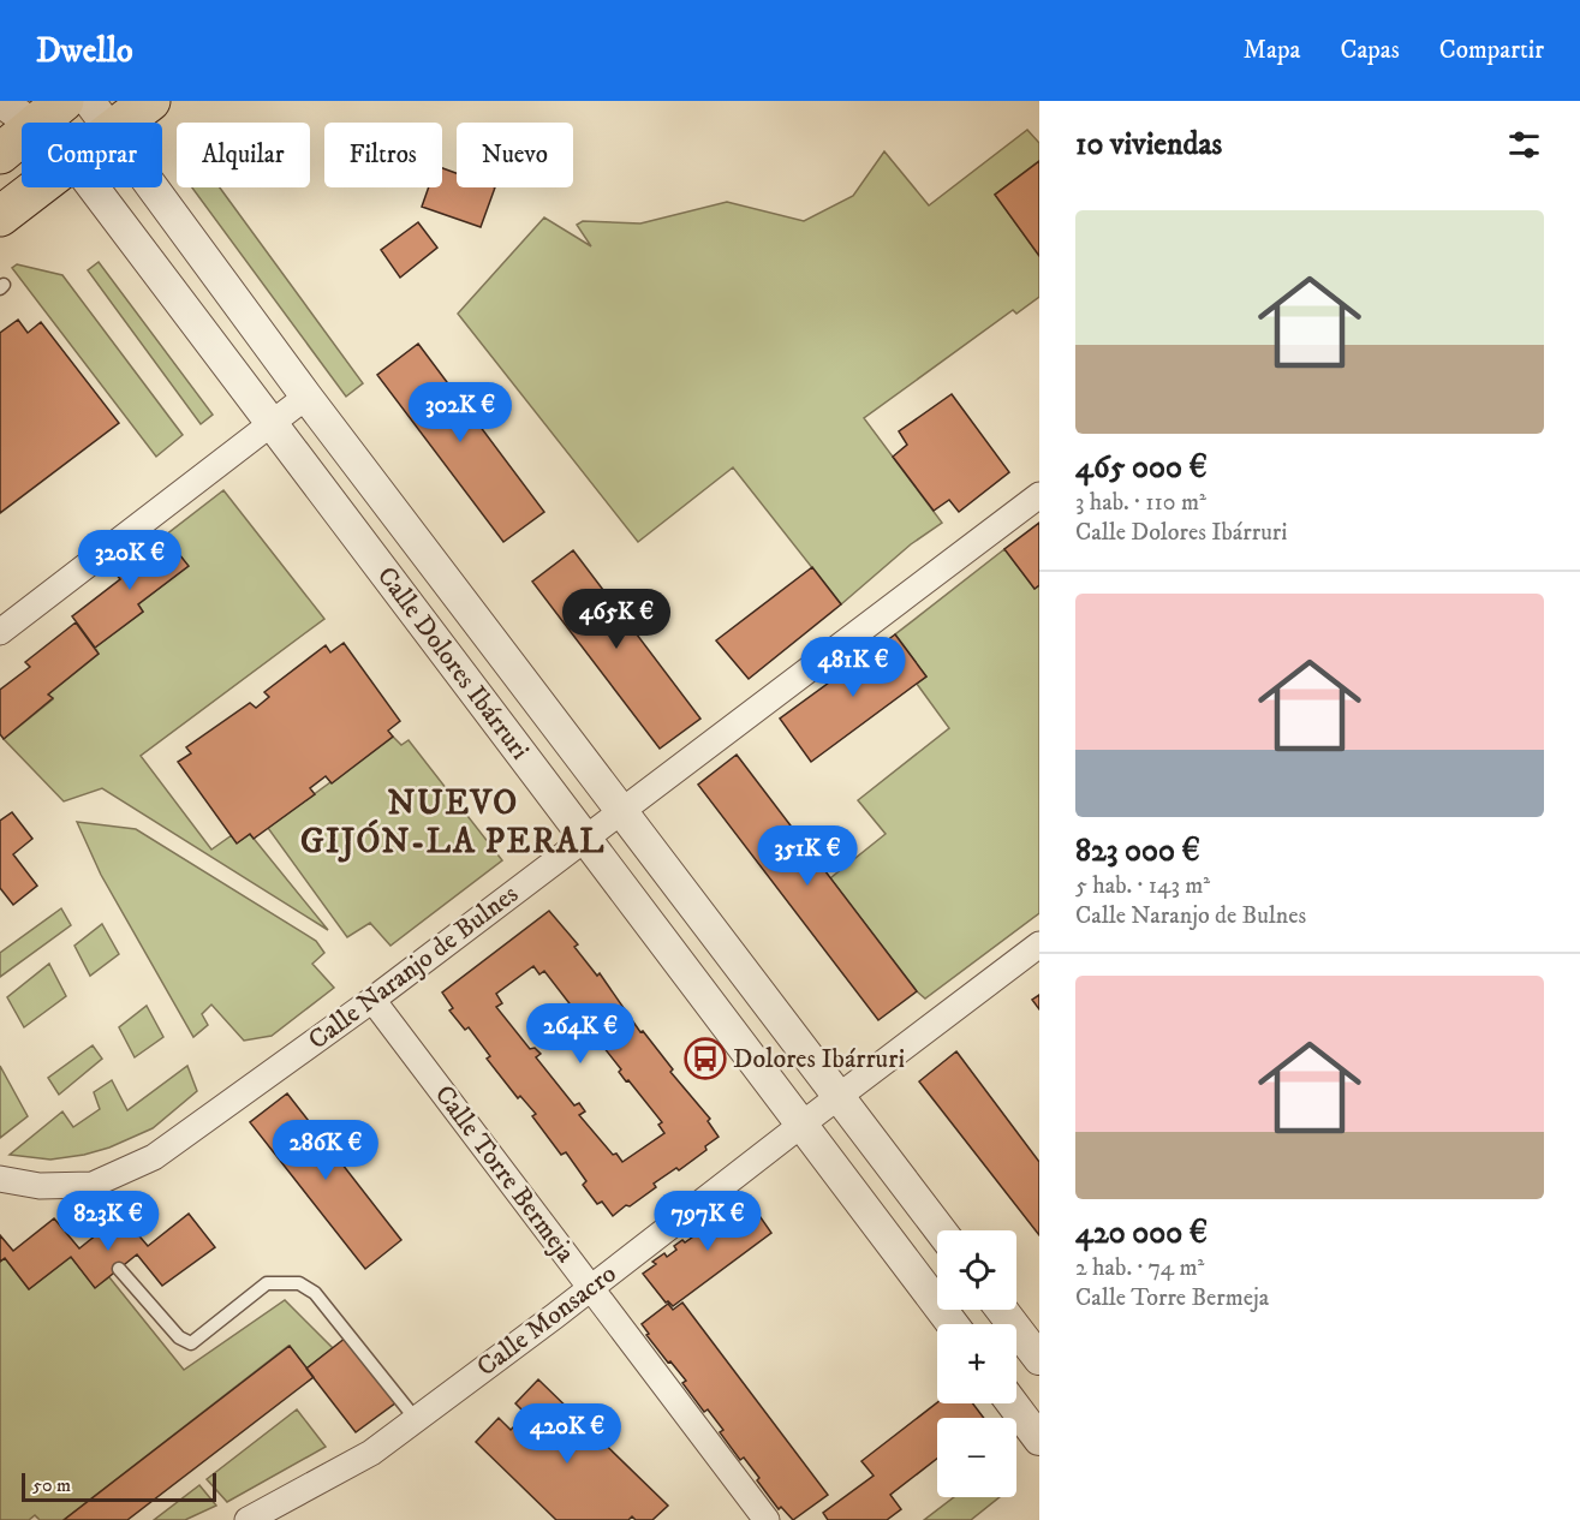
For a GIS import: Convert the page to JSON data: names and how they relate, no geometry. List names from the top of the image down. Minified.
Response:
{"streets":{"street":["Calle Dolores Ibárruri","Calle Naranjo de Bulnes","Calle Torre Bermeja","Calle Monsacro"]},"crossings":[["Calle Dolores Ibárruri","Calle Naranjo de Bulnes"],["Calle Dolores Ibárruri","Calle Monsacro"],["Calle Naranjo de Bulnes","Calle Torre Bermeja"],["Calle Torre Bermeja","Calle Monsacro"]],"districts":["NUEVO GIJÓN-LA PERAL"],"places":{"bus stop":["Dolores Ibárruri"]},"scale_bar":"50 m","page":{"header":"Dwello","nav":["Mapa","Capas","Compartir"],"heading":"10 viviendas","chip":["Comprar","Alquilar","Filtros","Nuevo"],"list":[{"name":"465 000 €","note":"3 hab. · 110 m² · Calle Dolores Ibárruri"},{"name":"823 000 €","note":"5 hab. · 143 m² · Calle Naranjo de Bulnes"},{"name":"420 000 €","note":"2 hab. · 74 m² · Calle Torre Bermeja"}],"price":["302K €","320K €","465K €","481K €","351K €","264K €","286K €","823K €","797K €","420K €"],"map_buttons":["+","−"],"scale":"50 m"}}
